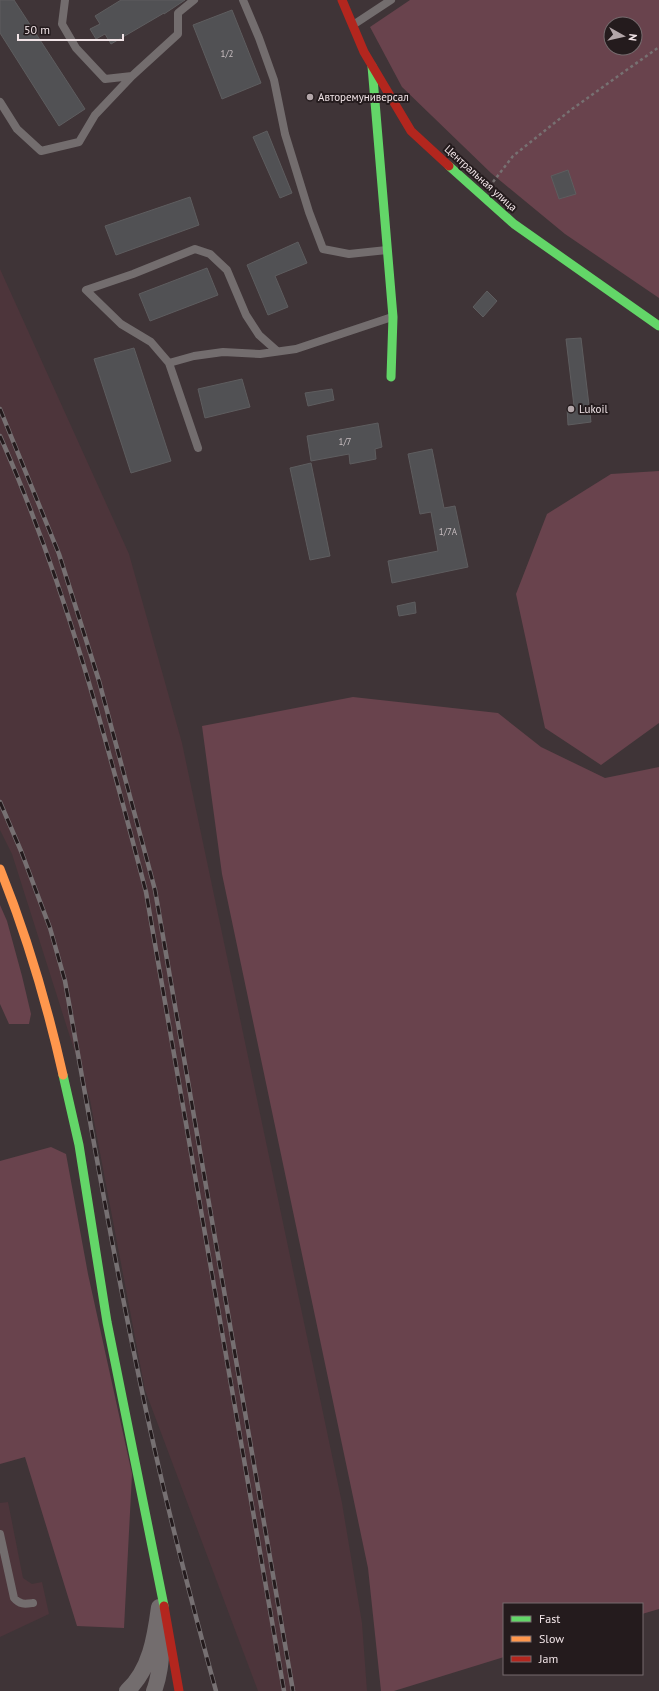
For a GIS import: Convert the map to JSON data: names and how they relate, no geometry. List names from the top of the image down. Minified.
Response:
{"streets":{"street":["Центральная улица"]},"places":["Авторемуниверсал","Lukoil"],"house_numbers":["1/2","1/7","1/7А"],"legend":["Fast","Slow","Jam"],"scale_bar":"50 m","north":"right"}
